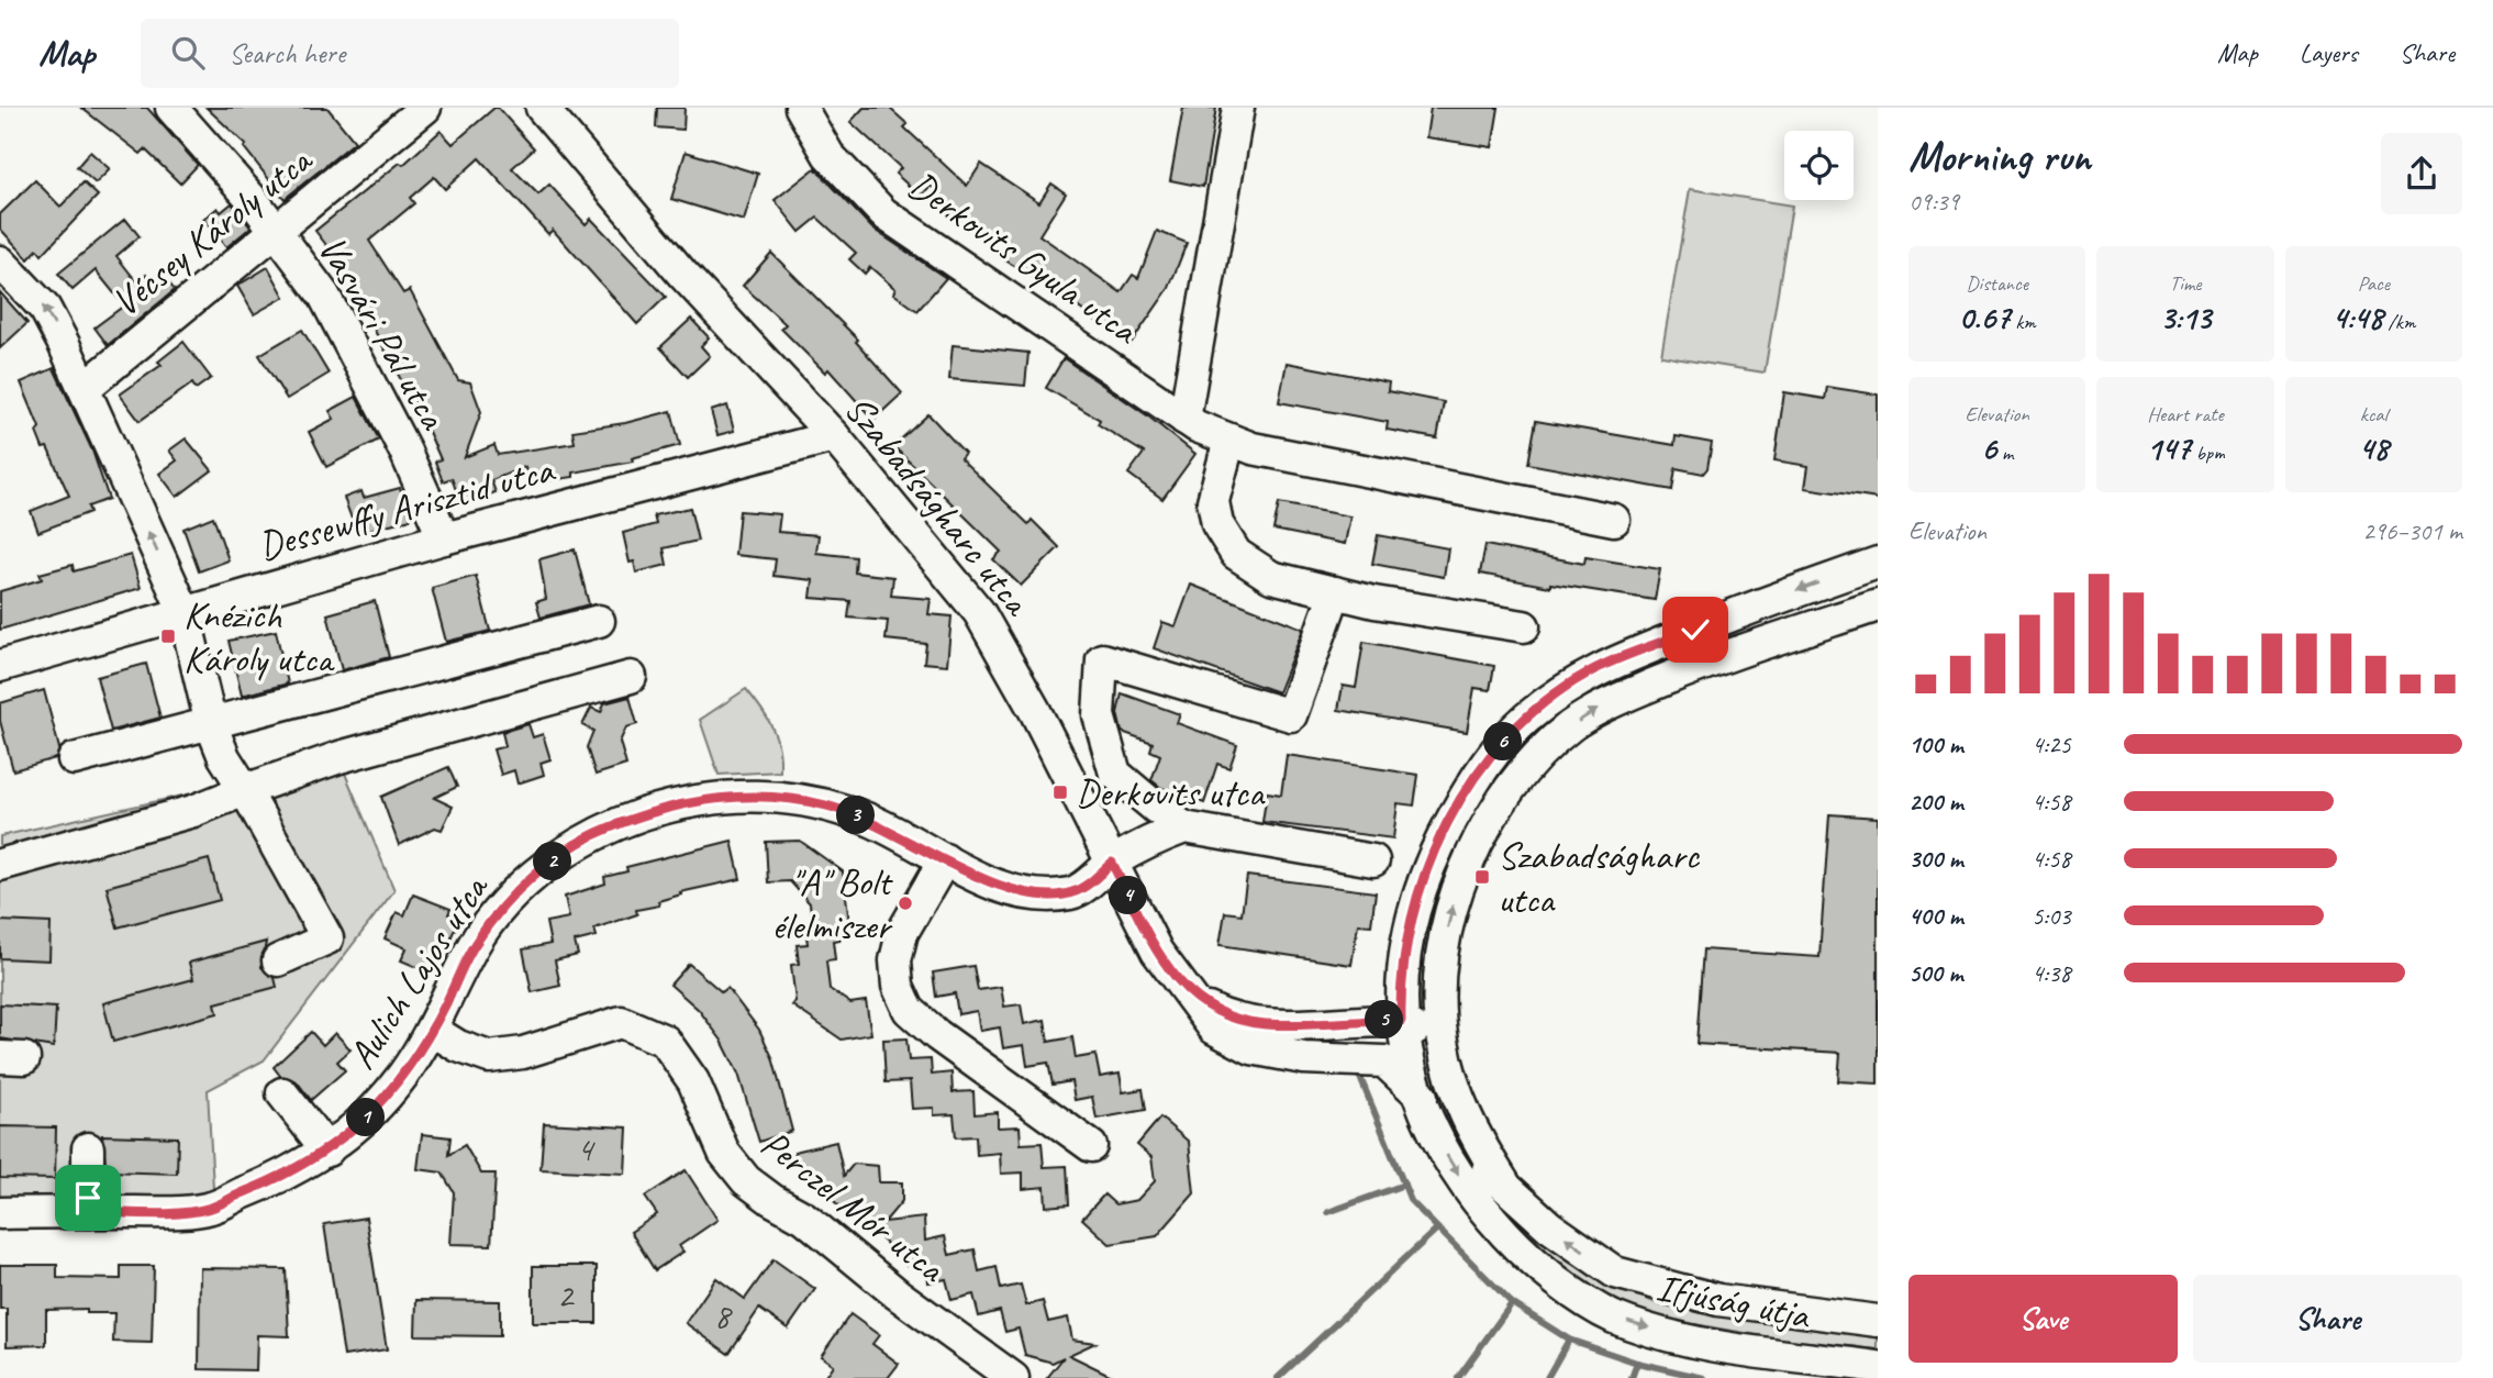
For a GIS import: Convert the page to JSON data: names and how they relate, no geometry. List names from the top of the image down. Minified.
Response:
{"streets":{"street":["Vécsey Károly utca","Derkovits Gyula utca","Vasvári Pál utca","Szabadságharc utca","Dessewffy Arisztid utca","Aulich Lajos utca","Perczel Mór utca","Ifjúság útja"]},"crossings":[["Vécsey Károly utca","Vasvári Pál utca"],["Vasvári Pál utca","Dessewffy Arisztid utca"],["Szabadságharc utca","Dessewffy Arisztid utca"],["Szabadságharc utca","Aulich Lajos utca"],["Szabadságharc utca","Ifjúság útja"],["Aulich Lajos utca","Perczel Mór utca"]],"places":{"transit":["Knézich Károly utca","Derkovits utca","Szabadságharc utca"],"other":["\"A\" Bolt élelmiszer"]},"house_numbers":["4","2","8"],"page":{"header":"Map","search":"Search here","nav":["Map","Layers","Share"],"heading":["Morning run","09:39"],"stats":[["Distance","0.67 km"],["Time","3:13"],["Pace","4:48 /km"],["Elevation","6 m"],["Heart rate","147 bpm"],["kcal","48"]],"chart":["Elevation","296–301 m"],"list":[{"name":"100 m","note":"4:25"},{"name":"200 m","note":"4:58"},{"name":"300 m","note":"4:58"},{"name":"400 m","note":"5:03"},{"name":"500 m","note":"4:38"}],"pins":["6","3","2","4","5","1"],"buttons":["Save","Share"]}}
